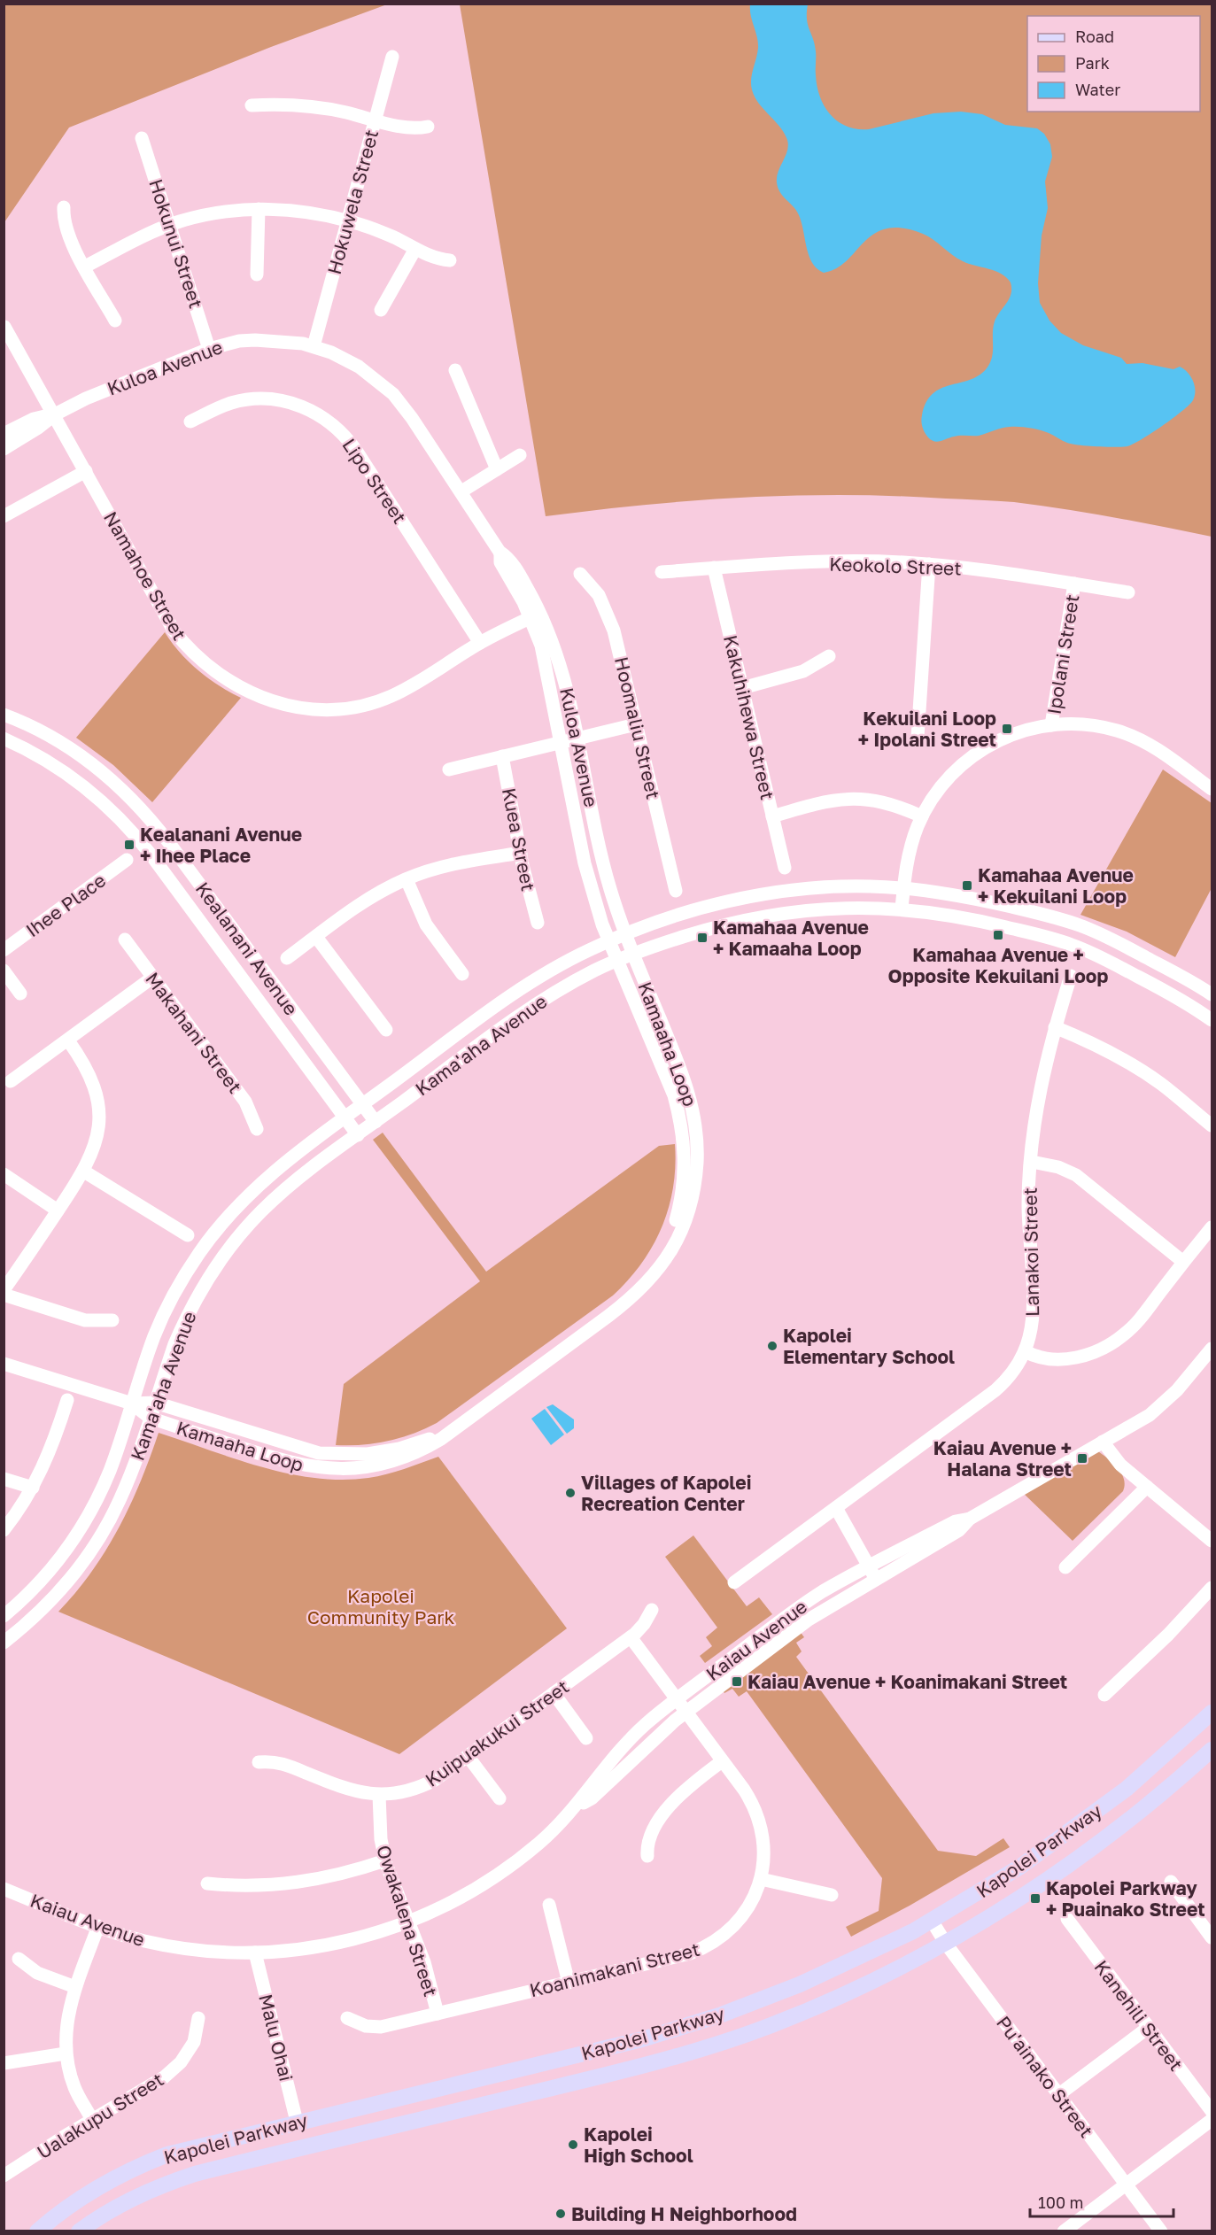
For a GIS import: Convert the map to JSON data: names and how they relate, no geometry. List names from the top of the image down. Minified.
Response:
{"streets":{"main road":["Kapolei Parkway"],"street":["Hokuwela Street","Hokunui Street","Kuloa Avenue","Lipo Street","Keokolo Street","Namahoe Street","Ipolani Street","Kakuhihewa Street","Hoomaliu Street","Kuea Street","Ihee Place","Kealanani Avenue","Makahani Street","Kamaaha Loop","Kama'aha Avenue","Lanakoi Street","Kaiau Avenue","Kuipuakukui Street","Owakalena Street","Koanimakani Street","Kanehili Street","Malu Ohai","Pu'ainako Street","Ualakupu Street"]},"crossings":[["Hokuwela Street","Kuloa Avenue"],["Hokunui Street","Kuloa Avenue"],["Kuloa Avenue","Namahoe Street"],["Kuloa Avenue","Kamaaha Loop"],["Kuloa Avenue","Kama'aha Avenue"],["Lipo Street","Namahoe Street"],["Keokolo Street","Ipolani Street"],["Keokolo Street","Kakuhihewa Street"],["Kealanani Avenue","Kama'aha Avenue"],["Kamaaha Loop","Kama'aha Avenue"],["Kaiau Avenue","Owakalena Street"],["Kaiau Avenue","Koanimakani Street"],["Kaiau Avenue","Malu Ohai"],["Kuipuakukui Street","Owakalena Street"],["Kuipuakukui Street","Koanimakani Street"],["Kapolei Parkway","Malu Ohai"],["Kapolei Parkway","Pu'ainako Street"],["Owakalena Street","Koanimakani Street"]],"parks":["Kapolei Community Park"],"places":{"transit":["Kekuilani Loop + Ipolani Street","Kealanani Avenue + Ihee Place","Kamahaa Avenue + Kekuilani Loop","Kamahaa Avenue + Opposite Kekuilani Loop","Kamahaa Avenue + Kamaaha Loop","Kaiau Avenue + Halana Street","Kaiau Avenue + Koanimakani Street","Kapolei Parkway + Puainako Street"],"other":["Kapolei Elementary School","Villages of Kapolei Recreation Center","Kapolei High School","Building H Neighborhood"]},"legend":["Road","Park","Water"],"scale_bar":"100 m"}
